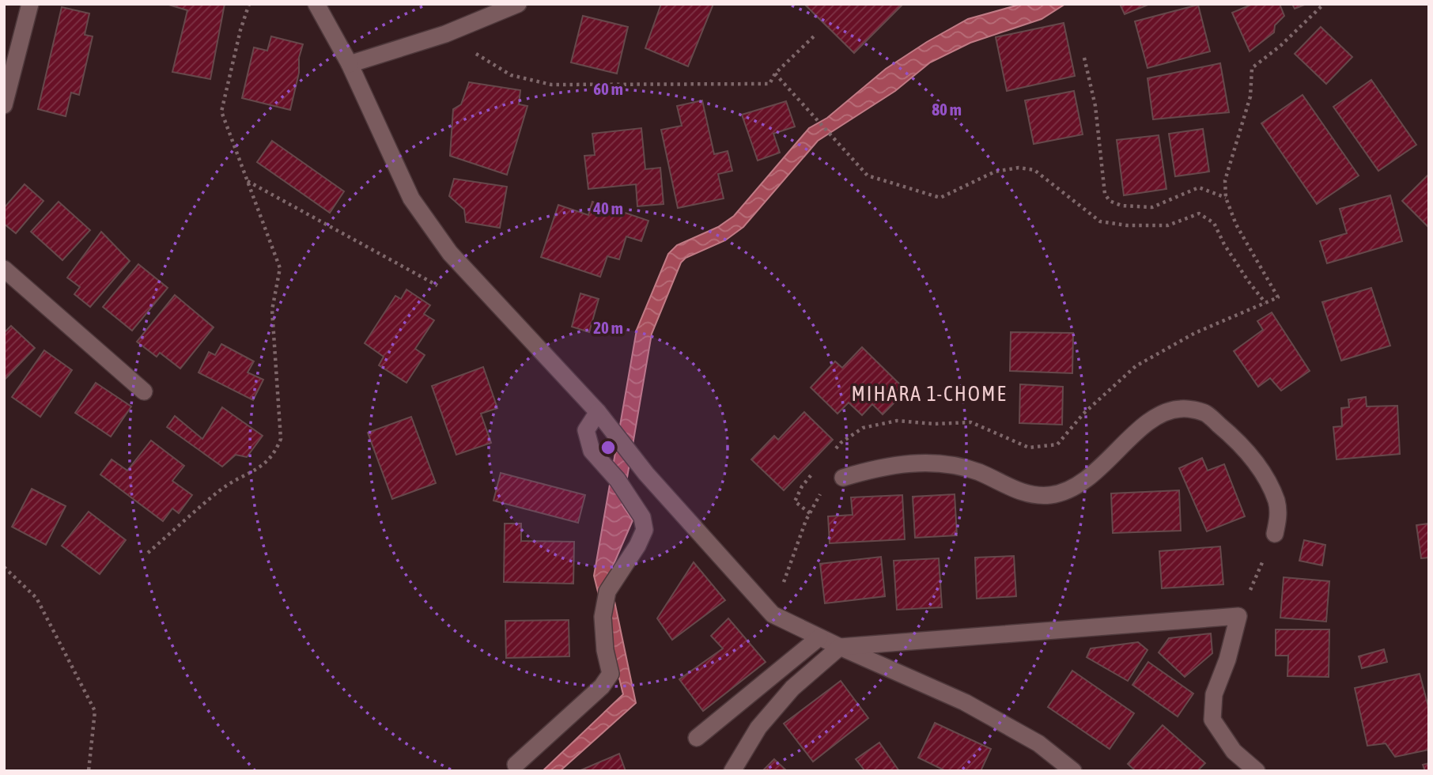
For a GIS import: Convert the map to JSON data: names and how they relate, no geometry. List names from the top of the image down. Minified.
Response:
{"districts":["MIHARA 1-CHOME"],"rings":["60 m","80 m","40 m","20 m"]}
